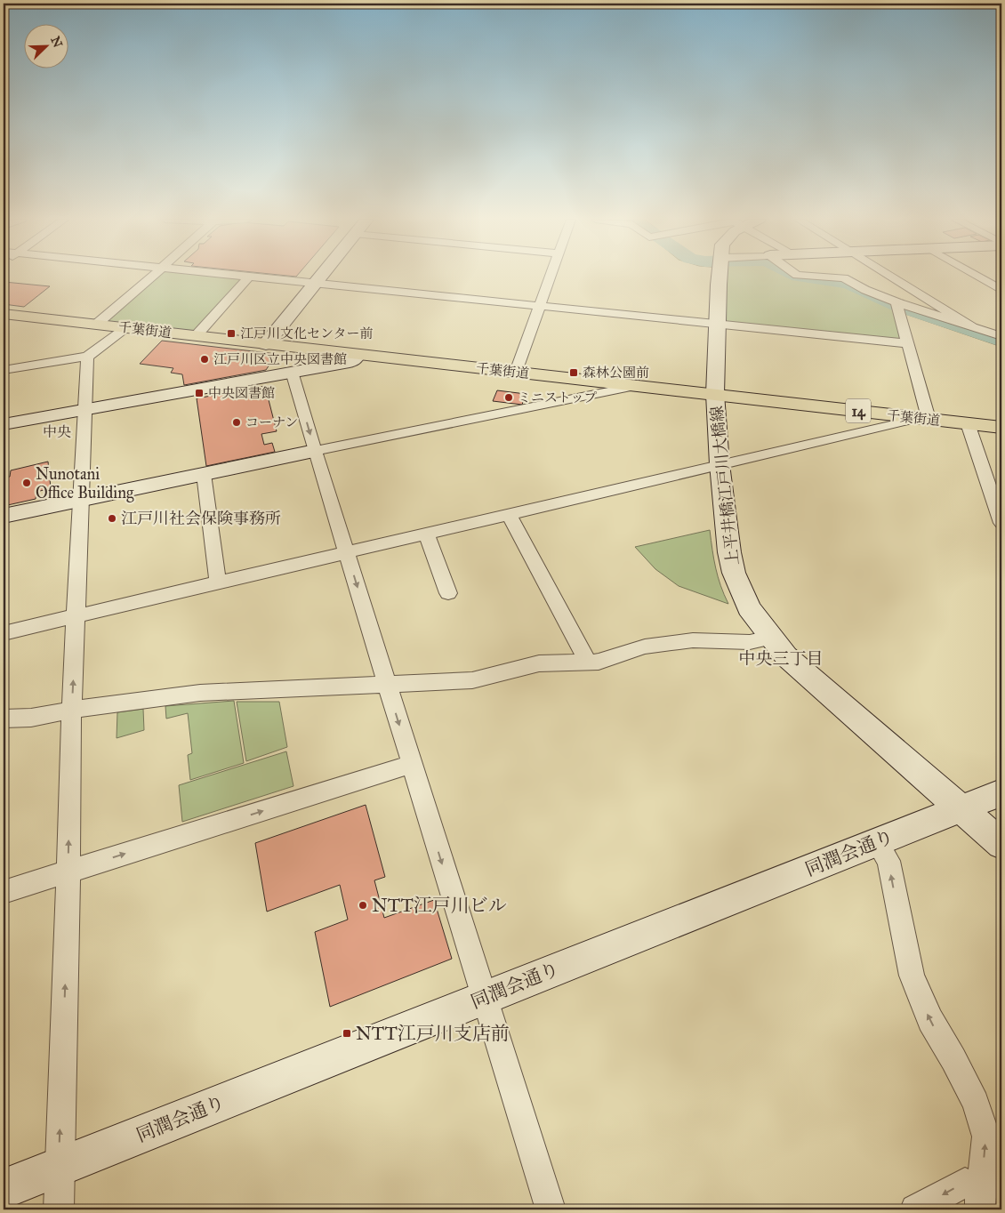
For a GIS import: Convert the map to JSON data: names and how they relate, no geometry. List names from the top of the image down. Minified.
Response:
{"streets":{"highway":["千葉街道","14"],"street":["上平井橋江戸川大橋線","同潤会通り"]},"crossings":[["千葉街道","上平井橋江戸川大橋線"],["上平井橋江戸川大橋線","同潤会通り"]],"districts":["中央","中央三丁目"],"places":{"transit":["江戸川文化センター前","森林公園前","中央図書館","NTT江戸川支店前"],"other":["江戸川区立中央図書館","ミニストップ","コーナン","Nunotani Office Building","江戸川社会保険事務所","NTT江戸川ビル"]},"north":"top right"}
